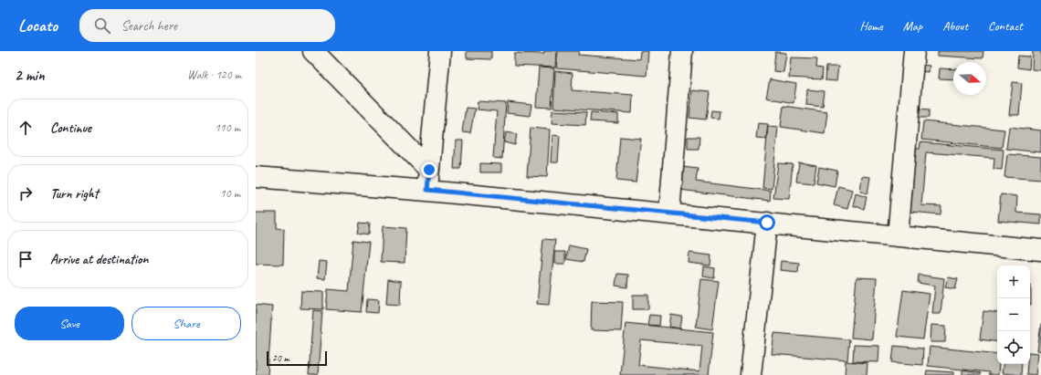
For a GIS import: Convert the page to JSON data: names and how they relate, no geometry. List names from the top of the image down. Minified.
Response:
{"scale_bar":"20 m","north":"right","page":{"header":"Locato","search":"Search here","nav":["Home","Map","About","Contact"],"heading":["2 min","Walk · 120 m"],"list":[["Continue","110 m"],["Turn right","10 m"],"Arrive at destination"],"map_buttons":["+","−"],"buttons":["Save","Share"],"scale":"20 m"}}
